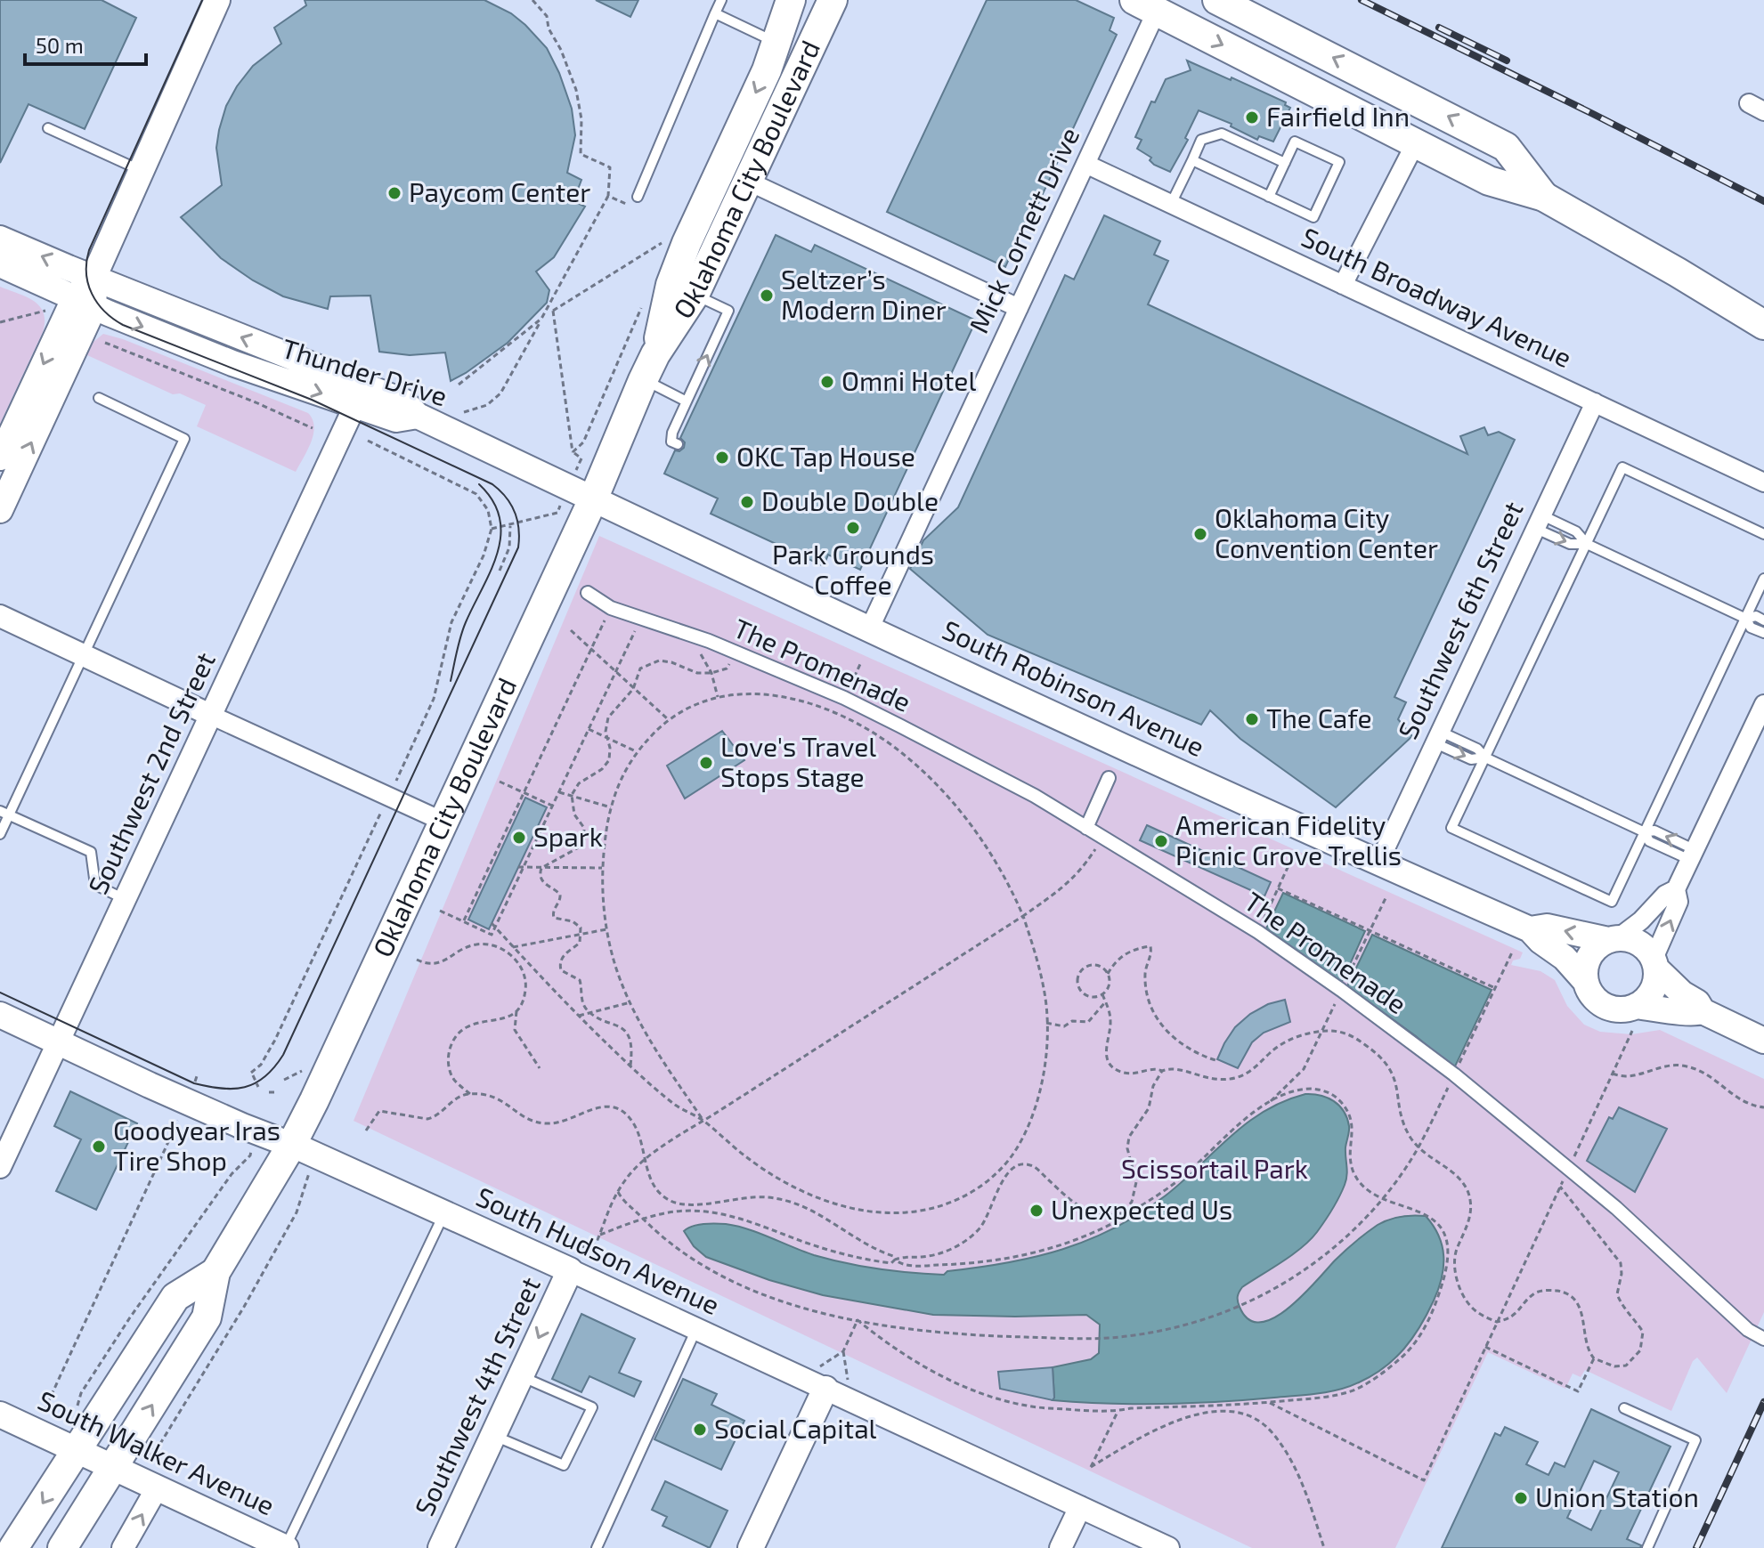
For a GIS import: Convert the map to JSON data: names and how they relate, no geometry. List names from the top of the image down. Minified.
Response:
{"streets":{"main road":["Oklahoma City Boulevard","Thunder Drive","South Robinson Avenue","South Hudson Avenue","Southwest 4th Street","South Walker Avenue"],"street":["Mick Cornett Drive","South Broadway Avenue","Southwest 6th Street","The Promenade","Southwest 2nd Street"]},"crossings":[["Oklahoma City Boulevard","Thunder Drive"],["Oklahoma City Boulevard","South Robinson Avenue"],["Oklahoma City Boulevard","South Hudson Avenue"],["Oklahoma City Boulevard","South Walker Avenue"],["Mick Cornett Drive","South Broadway Avenue"],["Mick Cornett Drive","South Robinson Avenue"],["South Broadway Avenue","Southwest 6th Street"],["Thunder Drive","South Robinson Avenue"],["Thunder Drive","Southwest 2nd Street"],["Southwest 6th Street","South Robinson Avenue"],["Southwest 2nd Street","South Hudson Avenue"],["South Hudson Avenue","Southwest 4th Street"]],"one_way":["Southwest 4th Street"],"parks":["Scissortail Park"],"places":["Fairfield Inn","Paycom Center","Seltzer’s Modern Diner","Omni Hotel","OKC Tap House","Double Double","Park Grounds Coffee","Oklahoma City Convention Center","The Cafe","Love's Travel Stops Stage","Spark","American Fidelity Picnic Grove Trellis","Goodyear Iras Tire Shop","Unexpected Us","Social Capital","Union Station"],"scale_bar":"50 m"}
